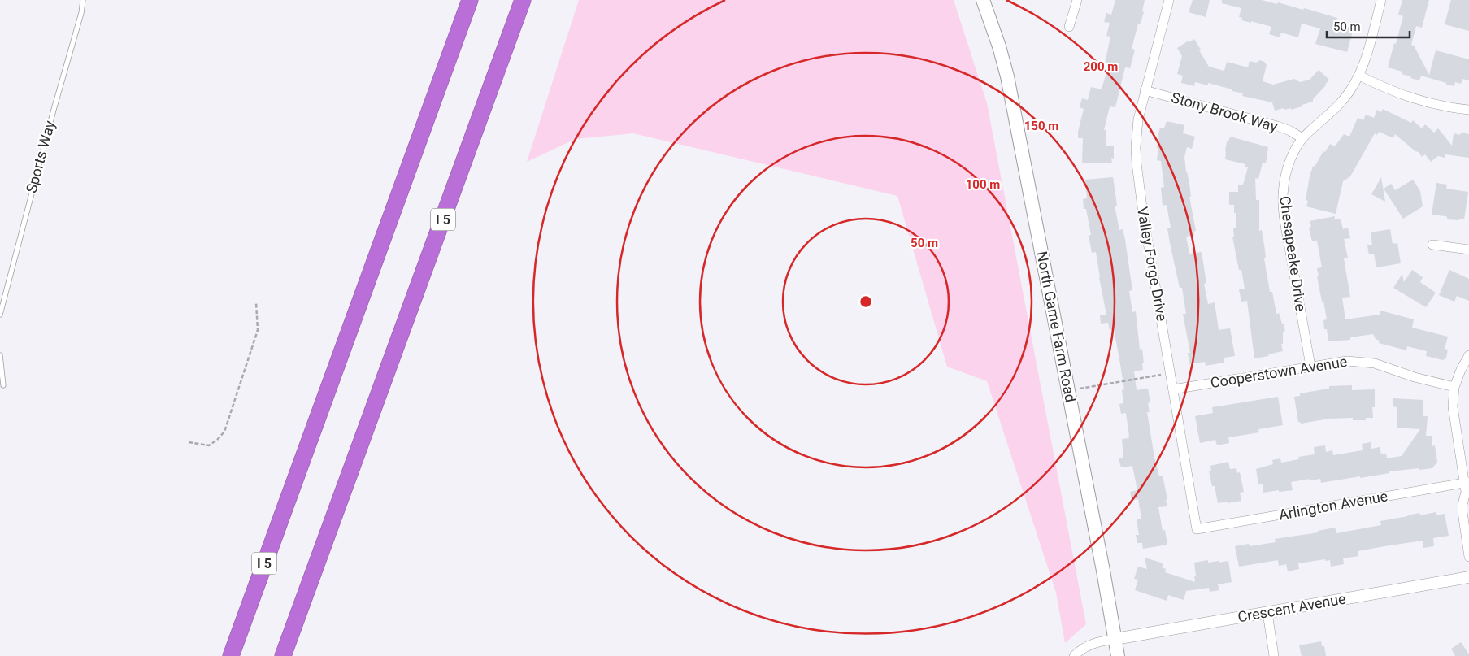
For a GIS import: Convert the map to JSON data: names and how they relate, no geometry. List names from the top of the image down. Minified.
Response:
{"streets":{"highway":["I 5"],"main road":["North Game Farm Road"],"street":["Stony Brook Way","Chesapeake Drive","Valley Forge Drive","Cooperstown Avenue","Arlington Avenue","Crescent Avenue"],"lane":["Sports Way"]},"crossings":[["Stony Brook Way","Chesapeake Drive"],["Stony Brook Way","Valley Forge Drive"],["Chesapeake Drive","Cooperstown Avenue"],["Valley Forge Drive","Cooperstown Avenue"],["Valley Forge Drive","Arlington Avenue"],["North Game Farm Road","Crescent Avenue"]],"scale_bar":"50 m","rings":["200 m","150 m","100 m","50 m"]}
